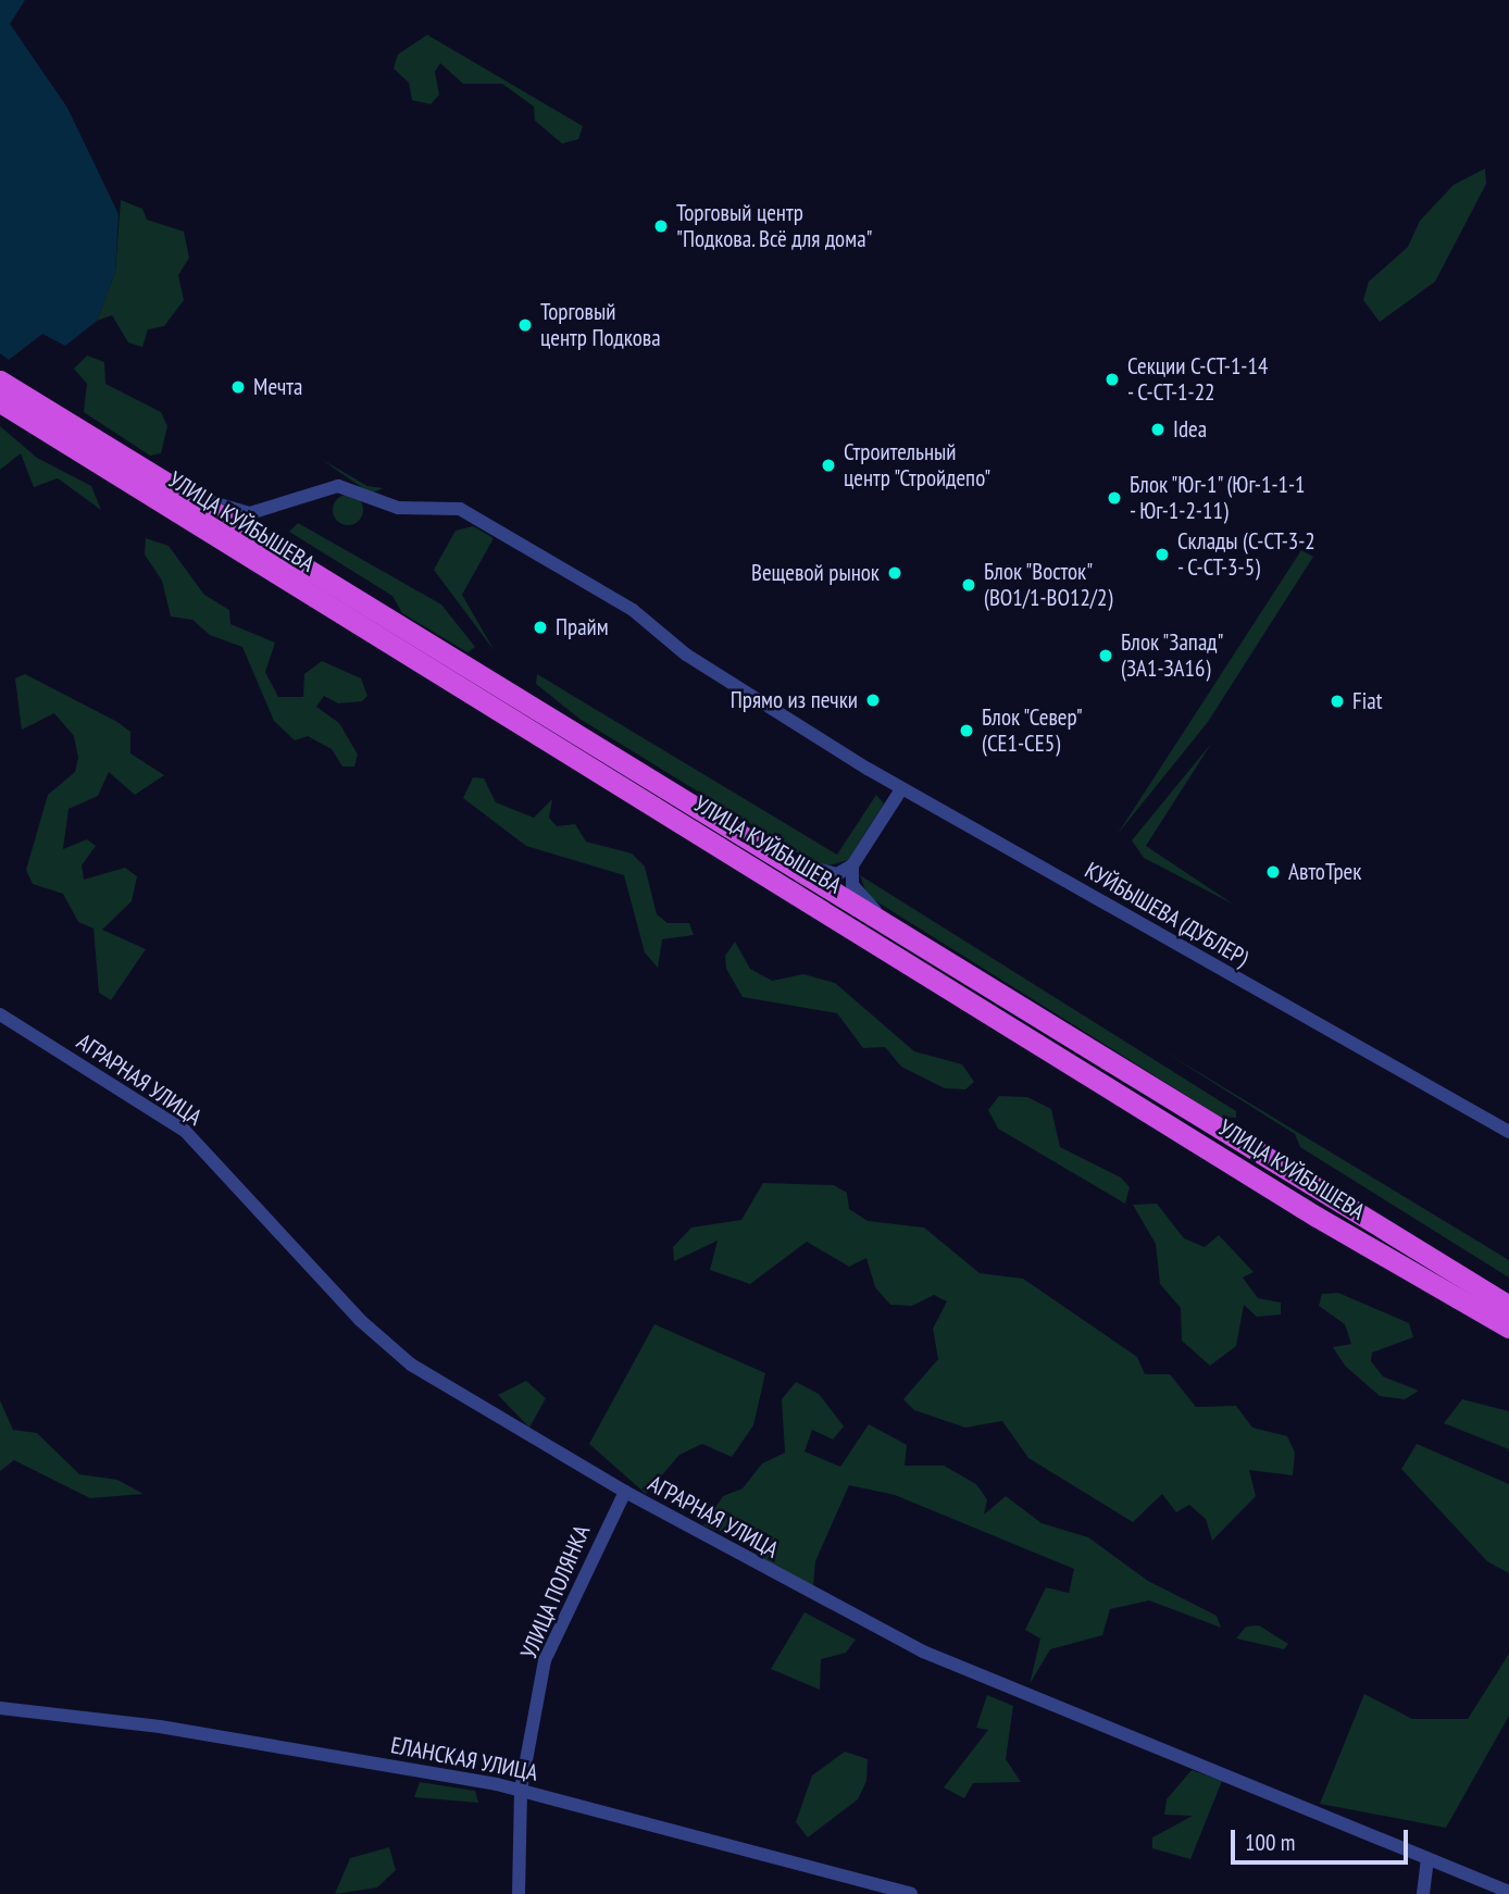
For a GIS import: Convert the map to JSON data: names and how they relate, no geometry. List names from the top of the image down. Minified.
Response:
{"streets":{"highway":["УЛИЦА КУЙБЫШЕВА"],"street":["КУЙБЫШЕВА (ДУБЛЕР)","АГРАРНАЯ УЛИЦА","УЛИЦА ПОЛЯНКА","ЕЛАНСКАЯ УЛИЦА"]},"crossings":[["УЛИЦА КУЙБЫШЕВА","КУЙБЫШЕВА (ДУБЛЕР)"],["АГРАРНАЯ УЛИЦА","УЛИЦА ПОЛЯНКА"],["УЛИЦА ПОЛЯНКА","ЕЛАНСКАЯ УЛИЦА"]],"places":["Торговый центр \"Подкова. Всё для дома\"","Торговый центр Подкова","Секции С-СТ-1-14 - С-СТ-1-22","Мечта","Idea","Строительный центр \"Стройдепо\"","Блок \"Юг-1\" (Юг-1-1-1 - Юг-1-2-11)","Склады (С-СТ-3-2 - С-СТ-3-5)","Вещевой рынок","Блок \"Восток\" (ВО1/1-ВО12/2)","Прайм","Блок \"Запад\" (ЗА1-ЗА16)","Прямо из печки","Fiat","Блок \"Север\" (СЕ1-СЕ5)","АвтоТрек"],"scale_bar":"100 m"}
